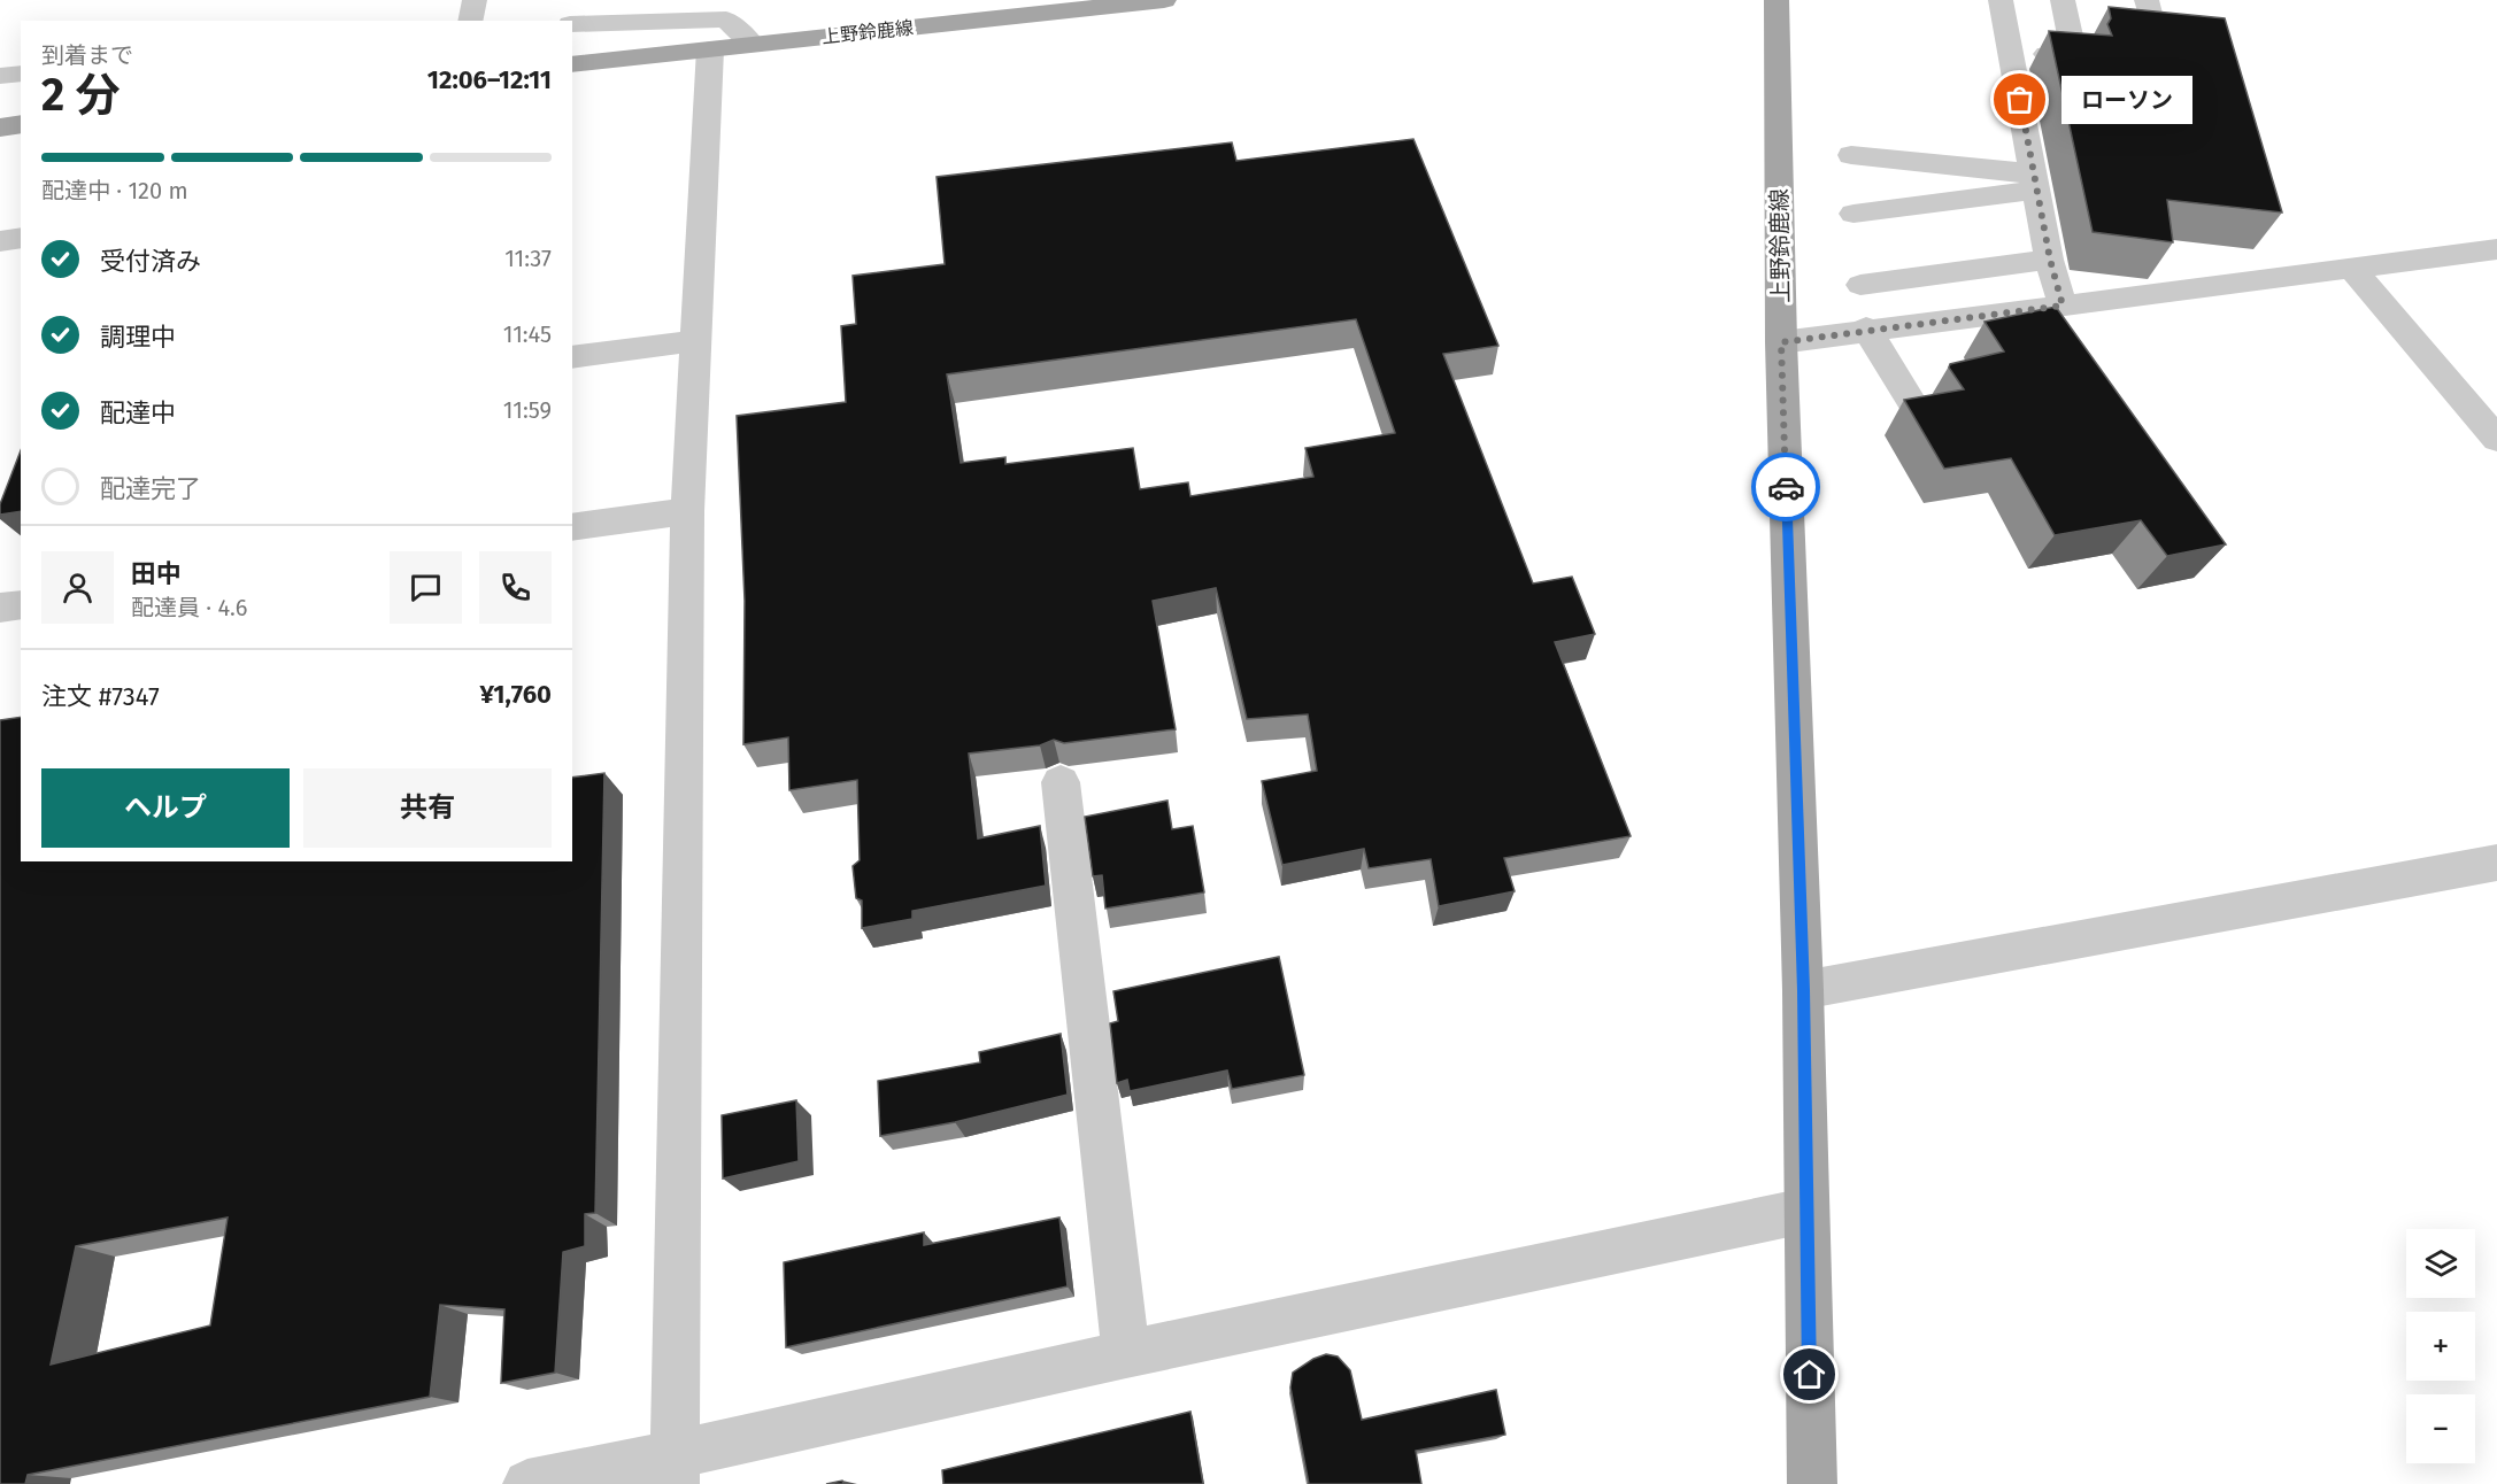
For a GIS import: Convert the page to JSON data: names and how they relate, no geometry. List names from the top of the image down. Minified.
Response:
{"streets":{"main road":["上野鈴鹿線"]},"places":["ローソン"],"page":{"heading":["2 分","到着まで","12:06–12:11"],"panel":["田中","配達員 · 4.6","注文 #7347","¥1,760"],"bubble":"ローソン","bar":"配達中 · 120 m","list":[["受付済み","11:37"],["調理中","11:45"],["配達中","11:59"],"配達完了"],"buttons":["ヘルプ","共有"],"map_buttons":["+","−"]}}
